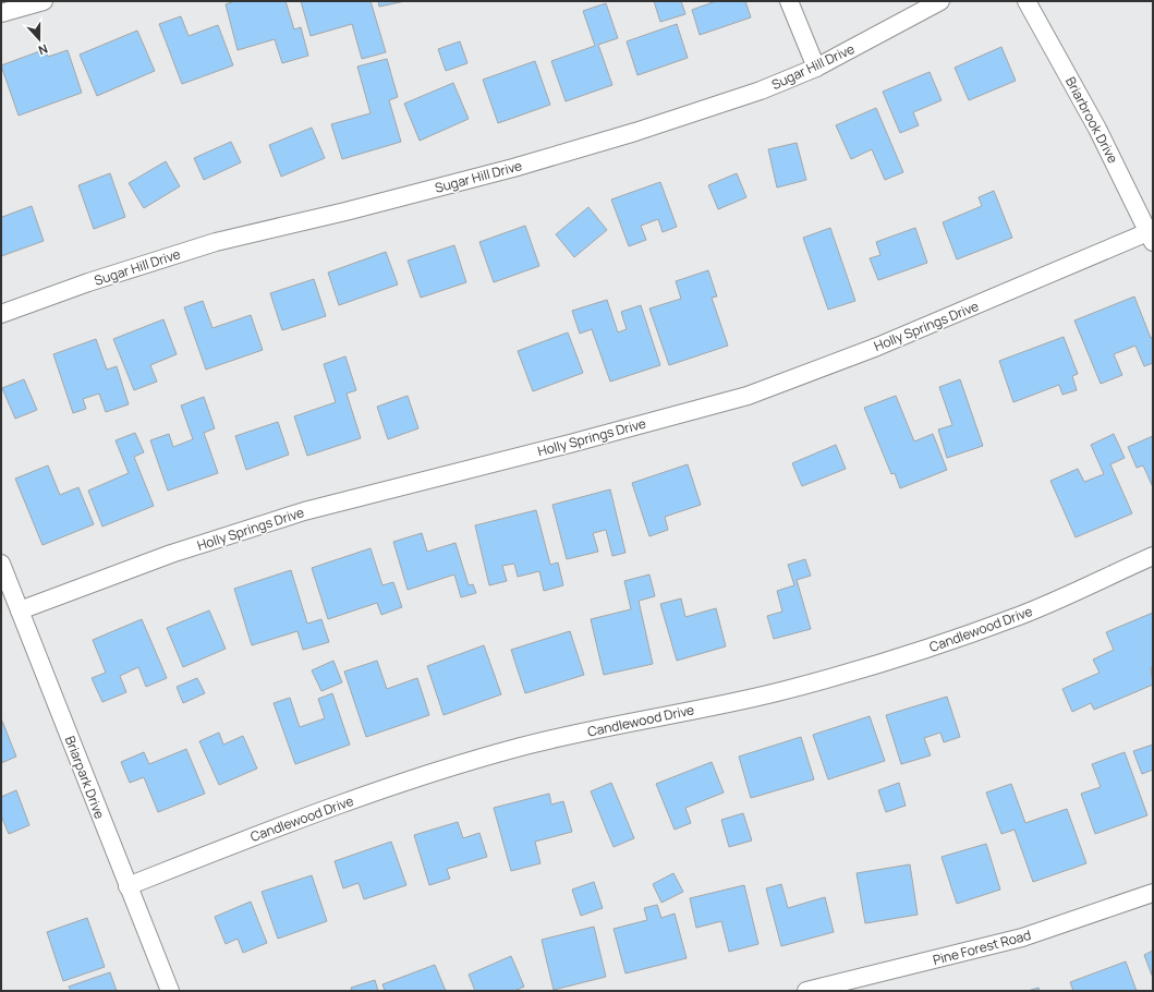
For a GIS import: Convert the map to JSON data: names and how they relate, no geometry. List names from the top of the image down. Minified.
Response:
{"streets":{"street":["Sugar Hill Drive","Briarbrook Drive","Holly Springs Drive","Candlewood Drive","Briarpark Drive","Pine Forest Road"]},"crossings":[["Briarbrook Drive","Holly Springs Drive"],["Holly Springs Drive","Briarpark Drive"],["Candlewood Drive","Briarpark Drive"]],"north":"bottom"}
